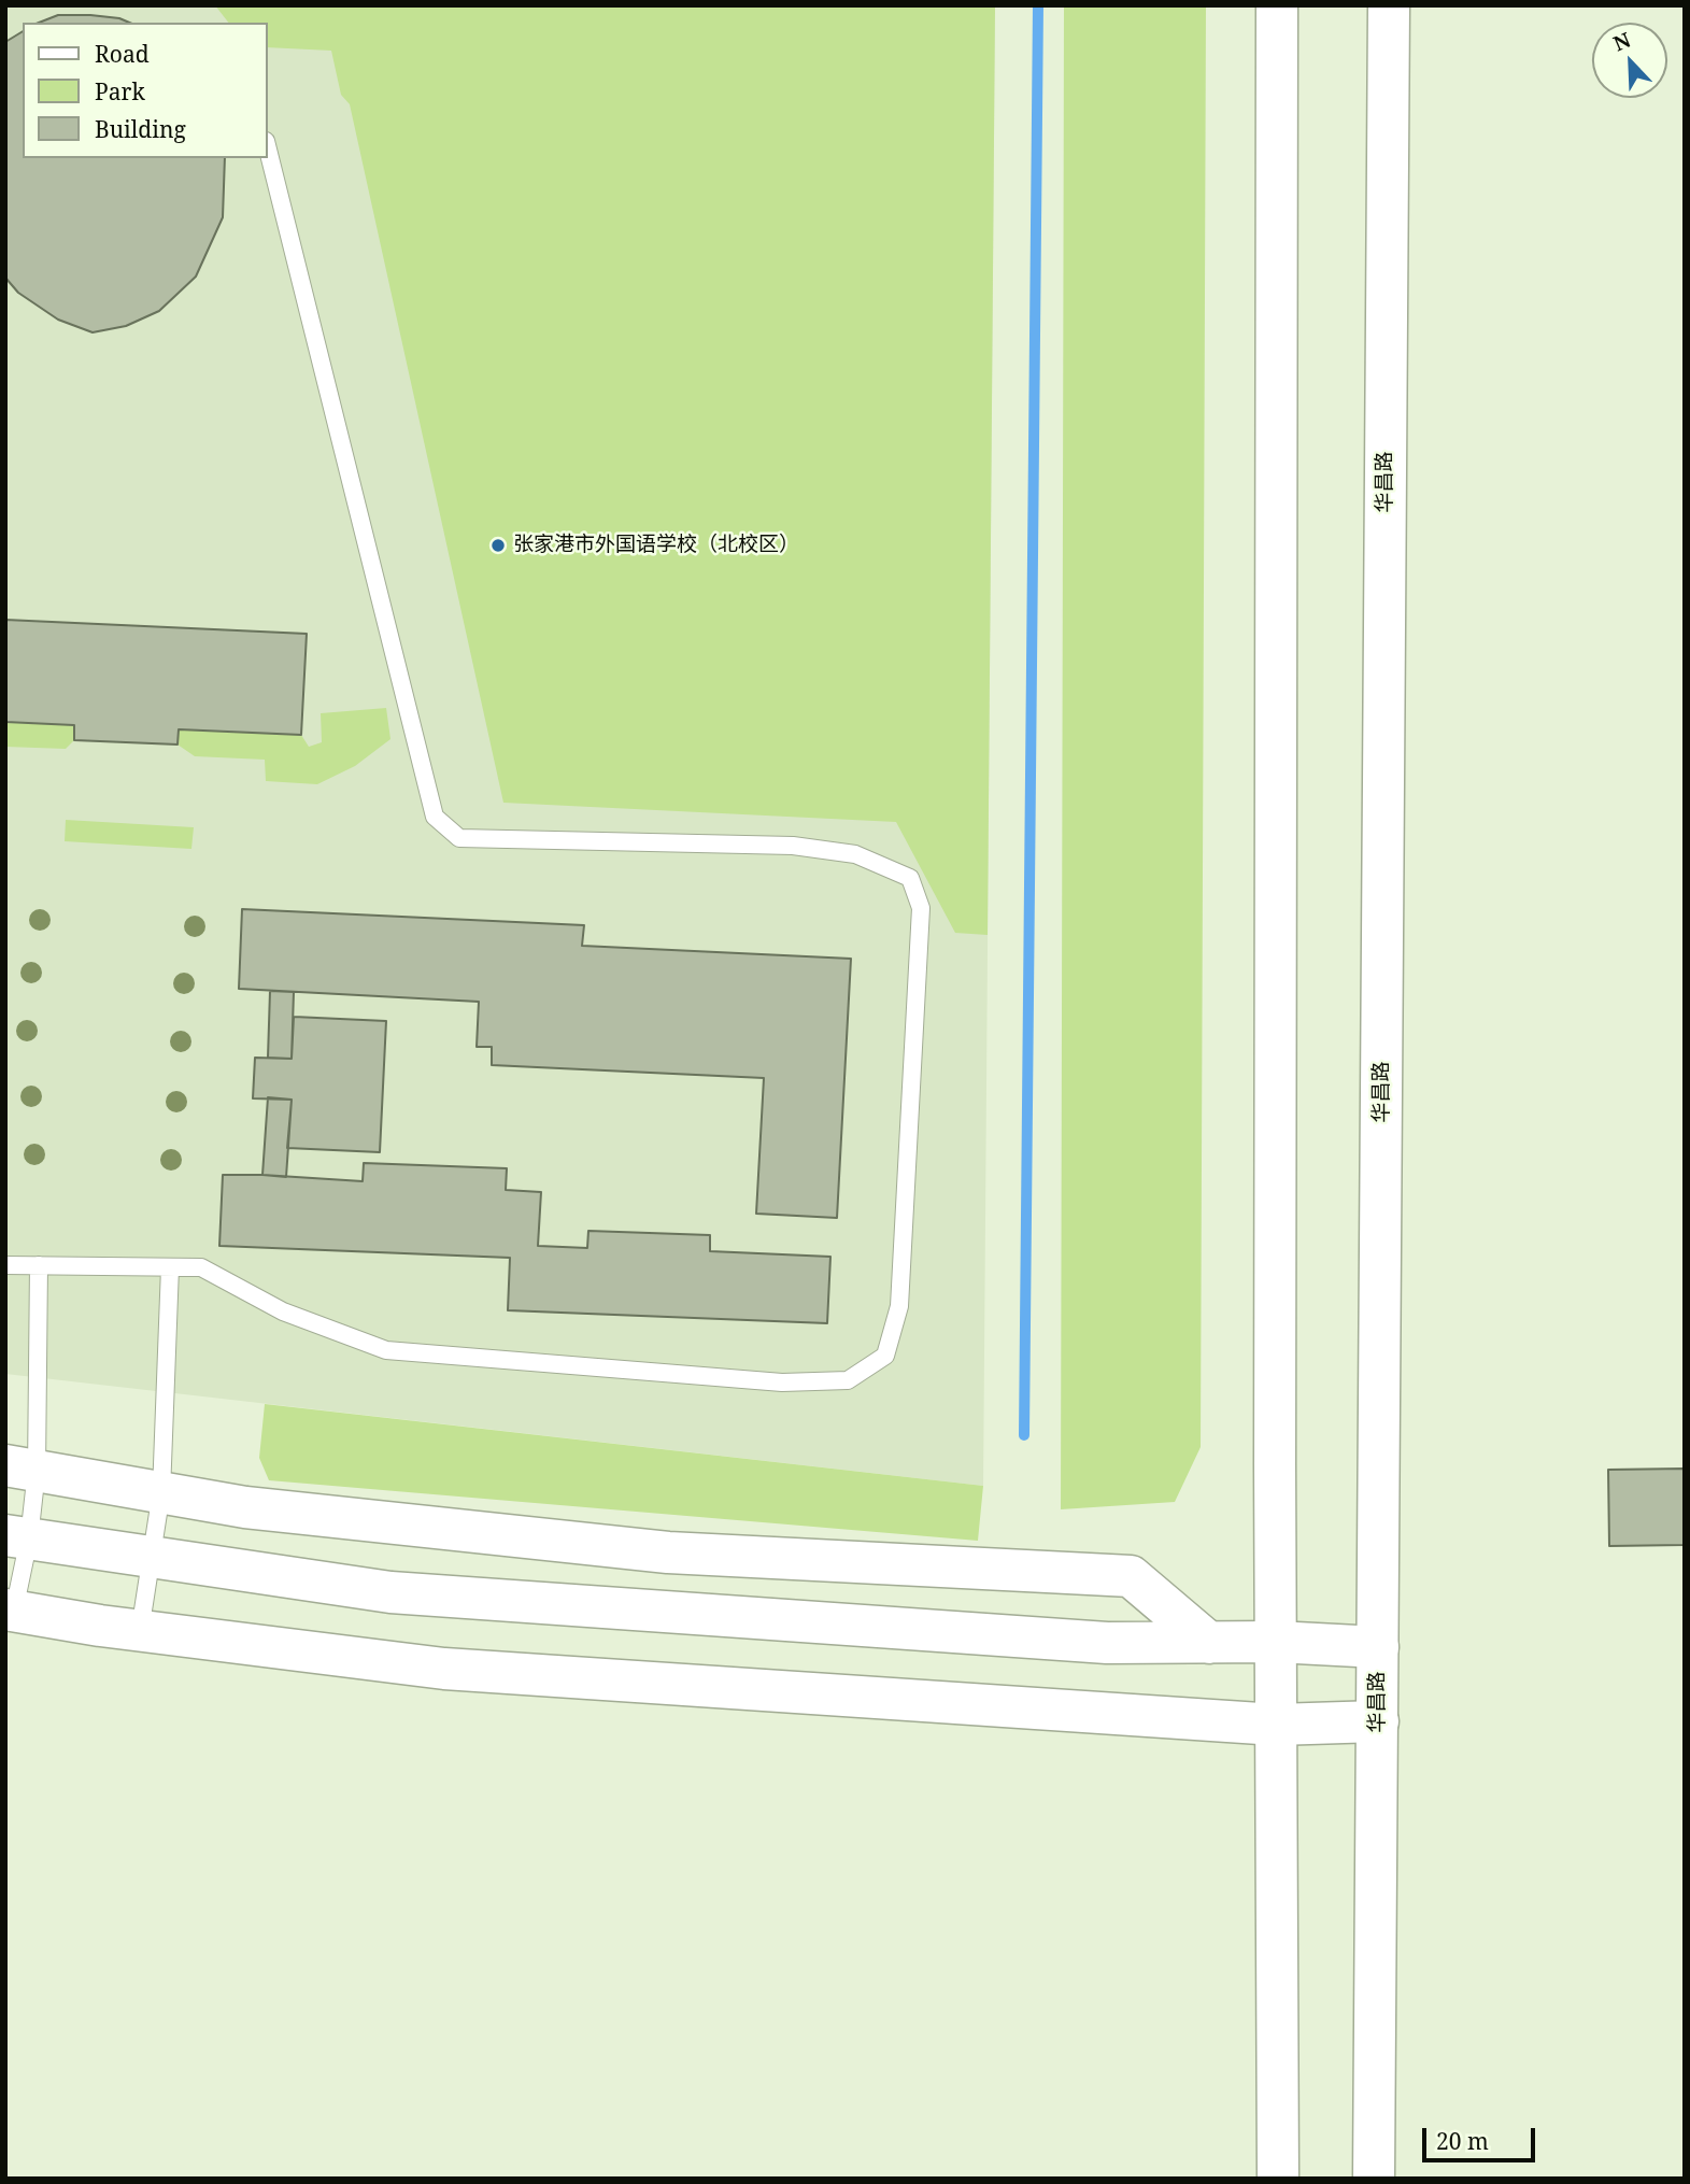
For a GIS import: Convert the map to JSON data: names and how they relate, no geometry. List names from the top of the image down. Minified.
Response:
{"streets":{"main road":["华昌路"]},"places":["张家港市外国语学校（北校区）"],"legend":["Road","Park","Building"],"scale_bar":"20 m","north":"top left"}
